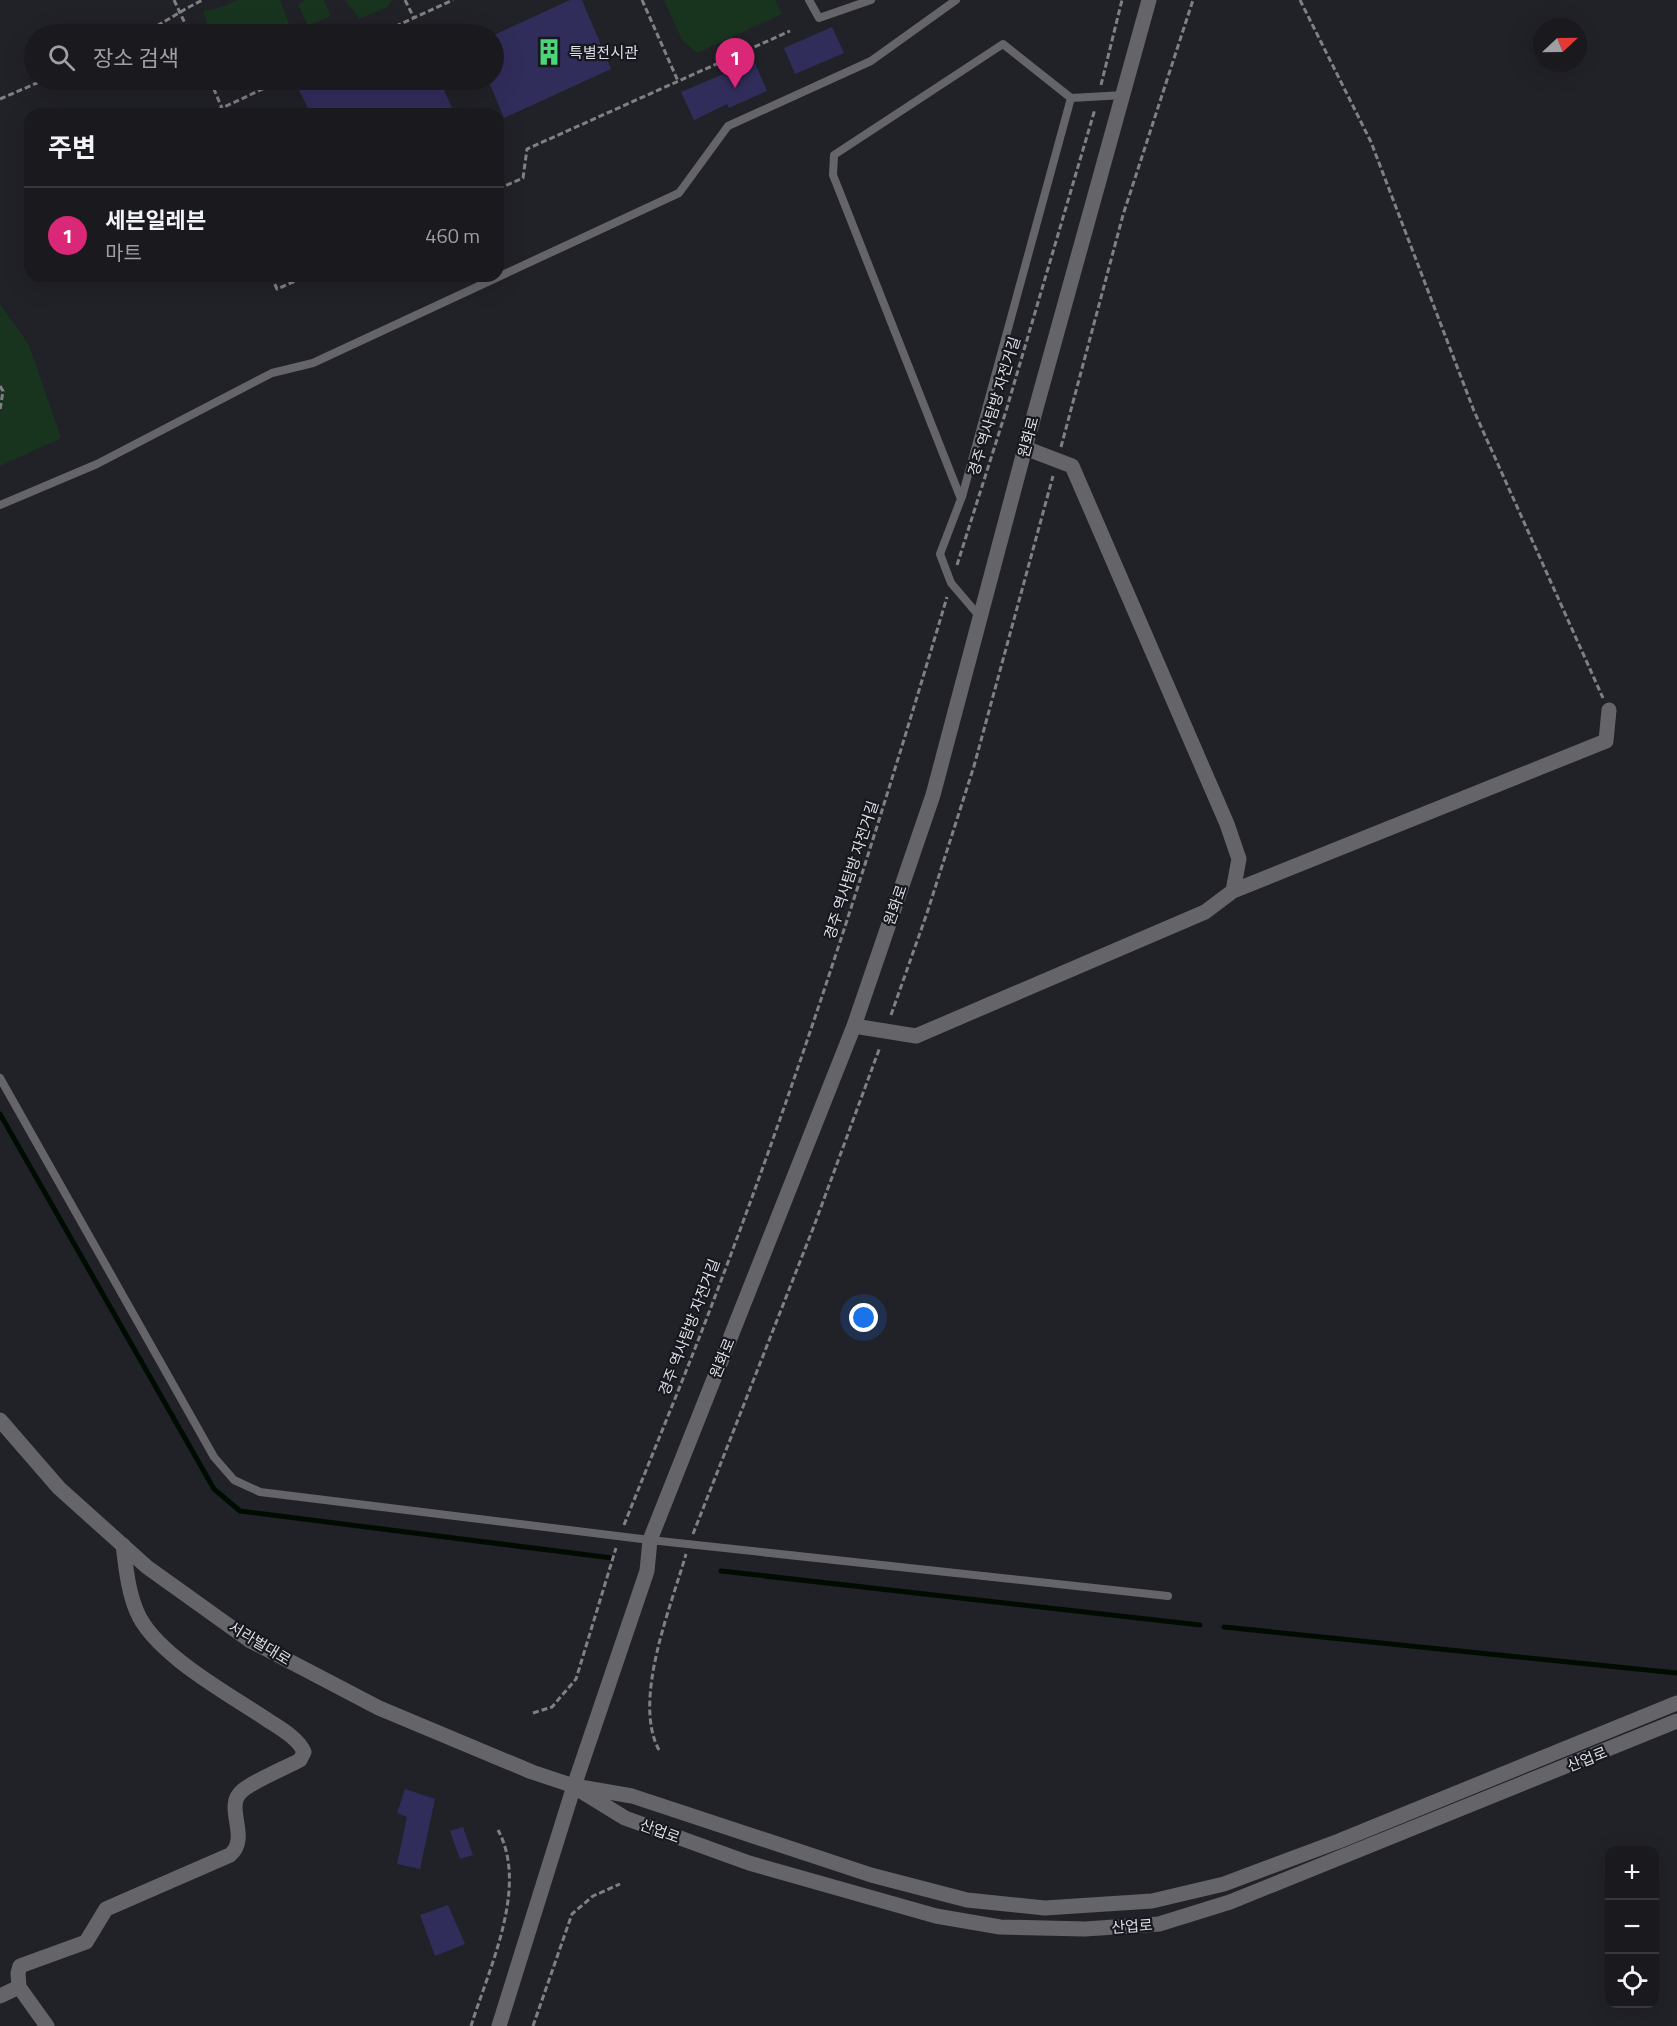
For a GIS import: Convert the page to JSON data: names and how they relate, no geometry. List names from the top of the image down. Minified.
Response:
{"streets":{"street":["원화로","서라벌대로","산업로"],"path":["경주 역사탐방 자전거길"]},"crossings":[["원화로","서라벌대로"],["원화로","산업로"],["서라벌대로","산업로"]],"places":{"building":["특별전시관"]},"north":"right","page":{"search":"장소 검색","pins":"1","heading":"주변","list":[{"mark":"1","name":"세븐일레븐","note":"마트","value":"460 m"}],"map_buttons":["+","−"]}}
